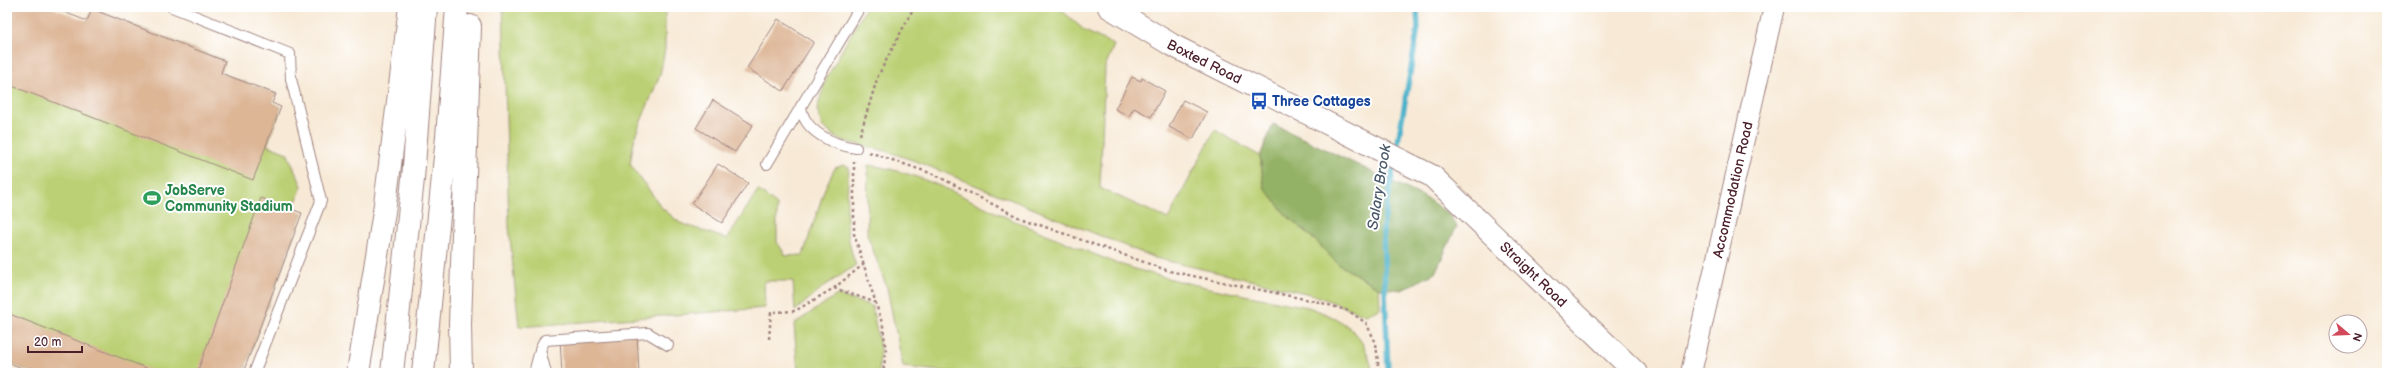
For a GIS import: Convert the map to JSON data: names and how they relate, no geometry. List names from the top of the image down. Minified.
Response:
{"streets":{"main road":["Boxted Road","Straight Road"],"street":["Accommodation Road"]},"crossings":[["Boxted Road","Straight Road"]],"water":["Salary Brook"],"places":{"bus stop":["Three Cottages"],"sports":["JobServe Community Stadium"]},"scale_bar":"20 m","north":"right"}
